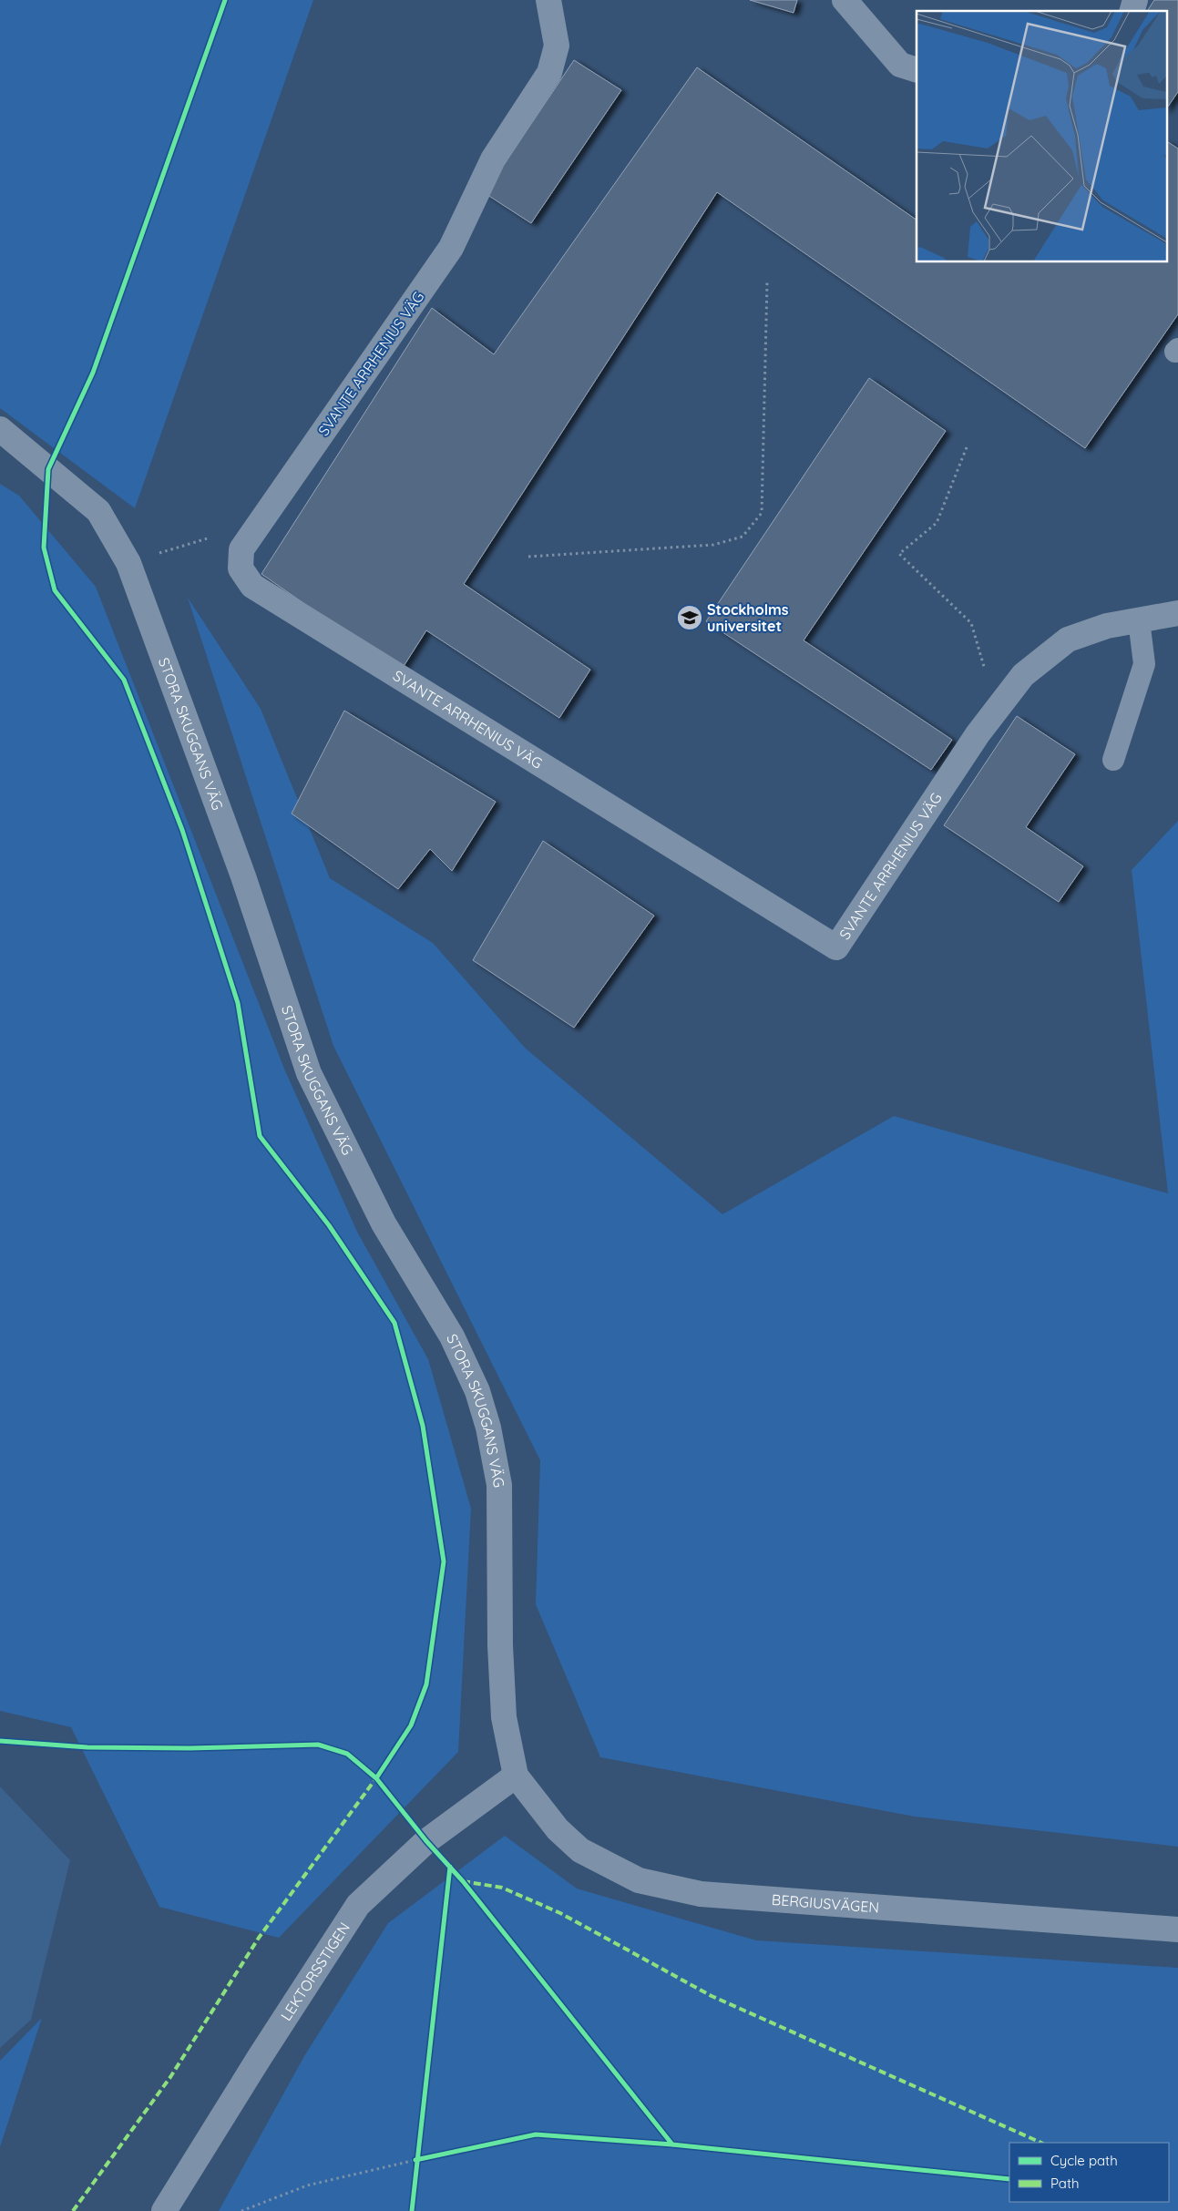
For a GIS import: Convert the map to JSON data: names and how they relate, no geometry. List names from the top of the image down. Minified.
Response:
{"streets":{"street":["SVANTE ARRHENIUS VÄG","STORA SKUGGANS VÄG","BERGIUSVÄGEN","LEKTORSSTIGEN"]},"crossings":[["STORA SKUGGANS VÄG","BERGIUSVÄGEN"],["STORA SKUGGANS VÄG","LEKTORSSTIGEN"],["BERGIUSVÄGEN","LEKTORSSTIGEN"]],"places":{"school or university":["Stockholms universitet"]},"legend":["Cycle path","Path"]}
